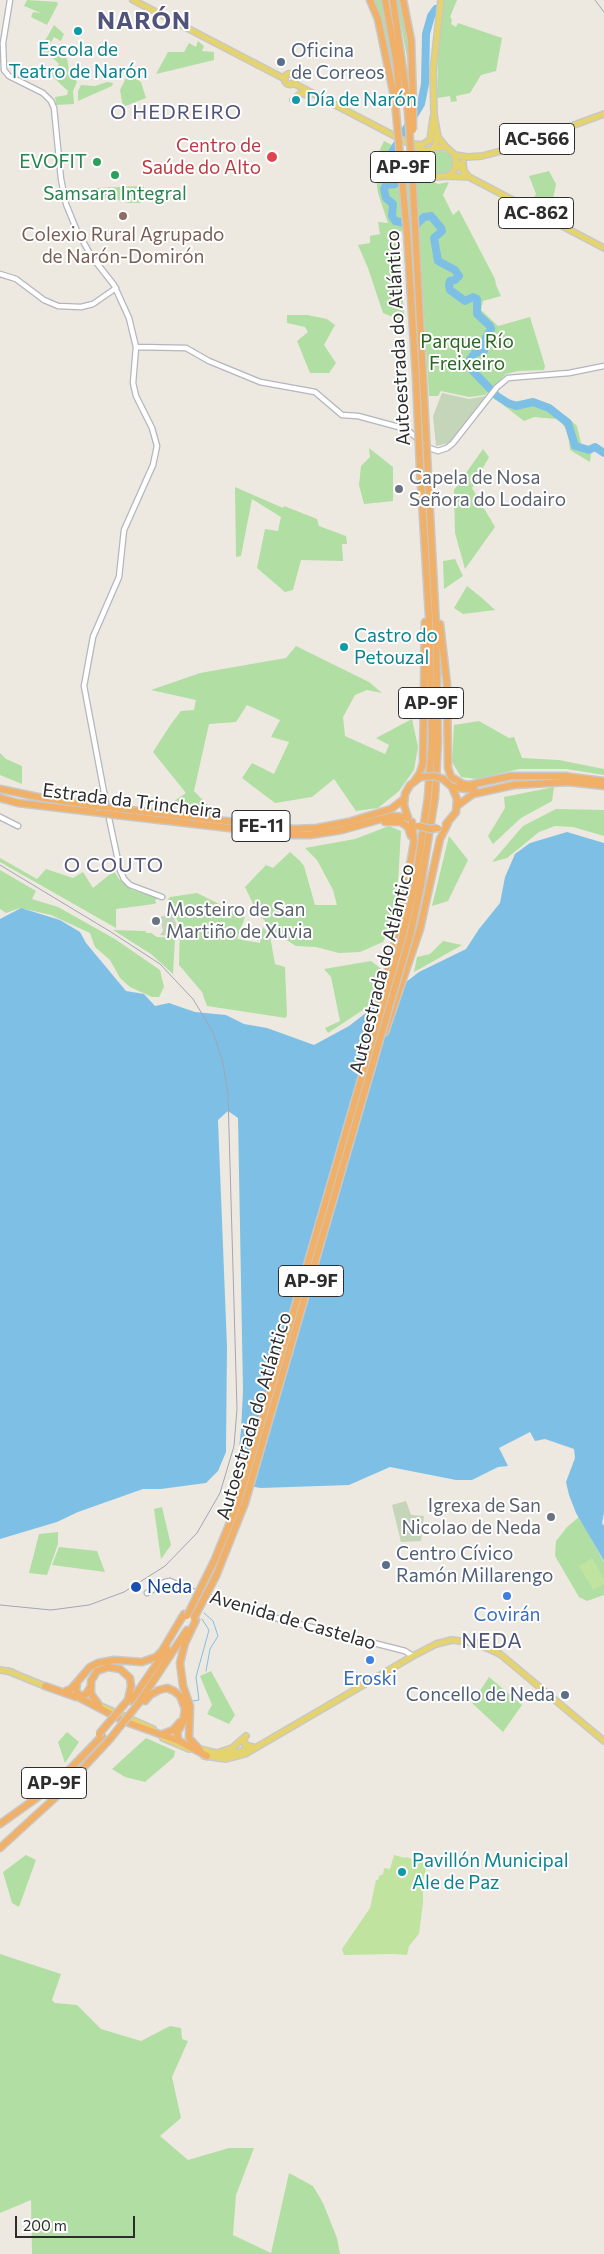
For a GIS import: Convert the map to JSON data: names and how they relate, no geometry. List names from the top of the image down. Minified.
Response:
{"streets":{"highway":["AP-9F","Autoestrada do Atlántico","Estrada da Trincheira","FE-11"],"main road":["AC-566","AC-862"],"street":["Avenida de Castelao"]},"crossings":[["AC-566","AC-862"],["AP-9F","Autoestrada do Atlántico"],["Estrada da Trincheira","FE-11"]],"districts":["NARÓN","O HEDREIRO","O COUTO","NEDA"],"parks":["Parque Río Freixeiro"],"places":["Escola de Teatro de Narón","Oficina de Correos","Día de Narón","Centro de Saúde do Alto","EVOFIT","Samsara Integral","Colexio Rural Agrupado de Narón-Domirón","Capela de Nosa Señora do Lodairo","Castro do Petouzal","Mosteiro de San Martiño de Xuvia","Igrexa de San Nicolao de Neda","Centro Cívico Ramón Millarengo","Neda","Covirán","Eroski","Concello de Neda","Pavillón Municipal Ale de Paz"],"scale_bar":"200 m"}
